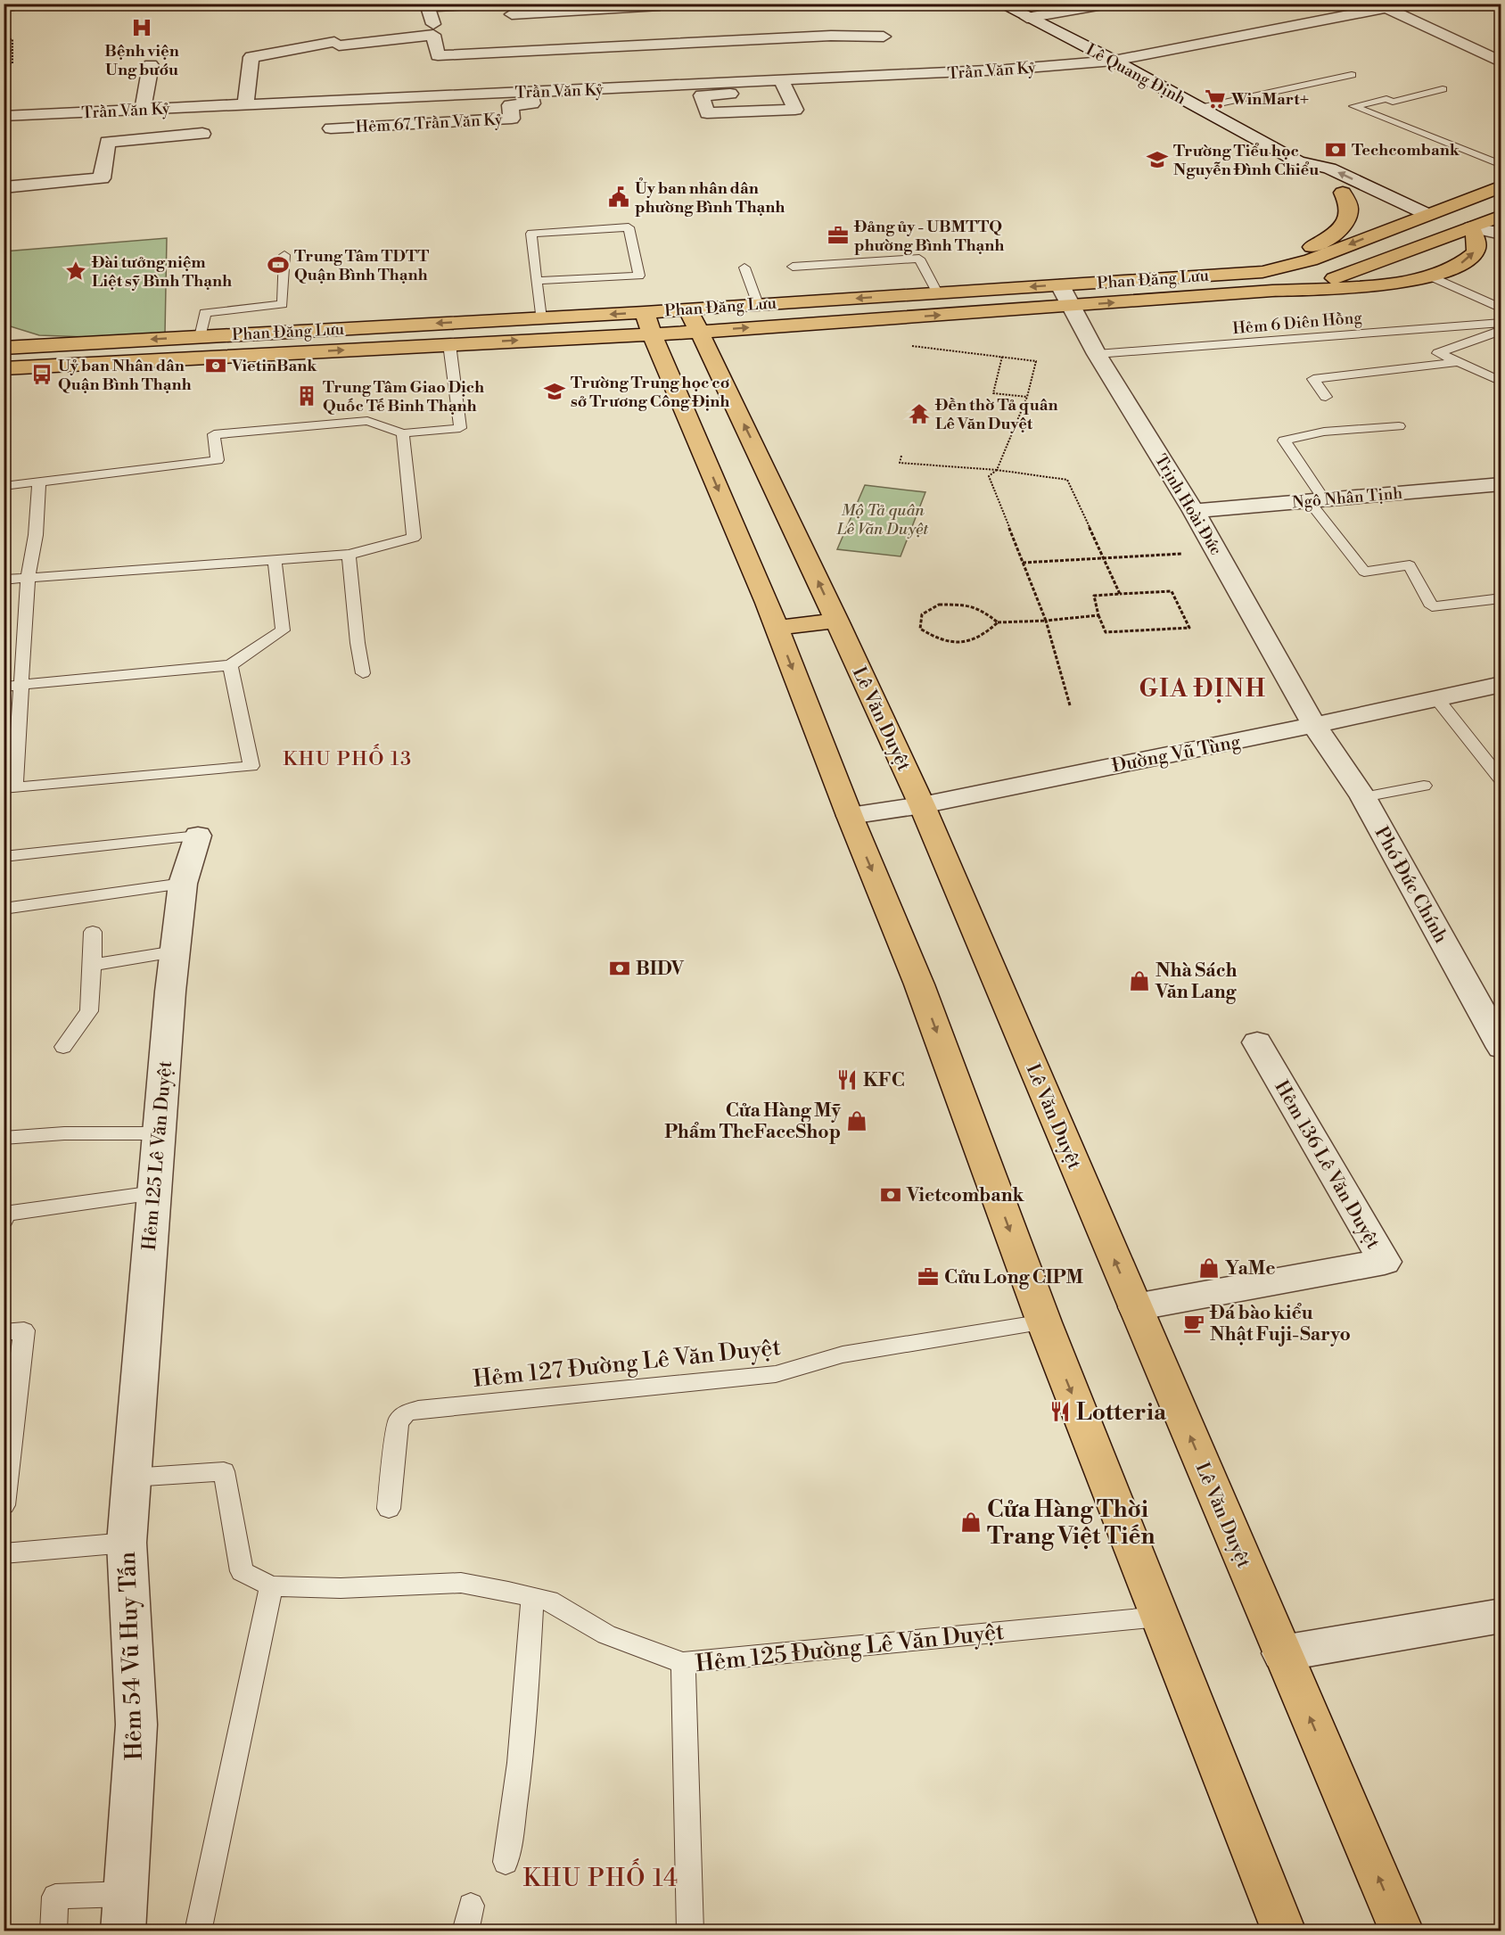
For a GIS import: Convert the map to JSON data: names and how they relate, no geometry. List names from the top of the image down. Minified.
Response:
{"streets":{"main road":["Phan Đăng Lưu","Lê Văn Duyệt"],"street":["Trần Văn Kỷ","Lê Quang Định","Hẻm 67 Trần Văn Kỷ","Ngô Nhân Tịnh","Trịnh Hoài Đức","Đường Vũ Tùng","Phó Đức Chính","Hẻm 125 Lê Văn Duyệt","Hẻm 136 Lê Văn Duyệt","Hẻm 54 Vũ Huy Tấn"],"lane":["Hẻm 6 Diên Hồng","Hẻm 127 Đường Lê Văn Duyệt","Hẻm 125 Đường Lê Văn Duyệt"]},"crossings":[["Trần Văn Kỷ","Lê Quang Định"],["Trần Văn Kỷ","Hẻm 67 Trần Văn Kỷ"],["Lê Quang Định","Phan Đăng Lưu"],["Phan Đăng Lưu","Trịnh Hoài Đức"],["Phan Đăng Lưu","Lê Văn Duyệt"],["Hẻm 6 Diên Hồng","Trịnh Hoài Đức"],["Ngô Nhân Tịnh","Trịnh Hoài Đức"],["Trịnh Hoài Đức","Đường Vũ Tùng"],["Trịnh Hoài Đức","Phó Đức Chính"],["Lê Văn Duyệt","Đường Vũ Tùng"],["Lê Văn Duyệt","Hẻm 136 Lê Văn Duyệt"],["Đường Vũ Tùng","Phó Đức Chính"],["Hẻm 125 Lê Văn Duyệt","Hẻm 125 Đường Lê Văn Duyệt"],["Hẻm 125 Lê Văn Duyệt","Hẻm 54 Vũ Huy Tấn"],["Hẻm 125 Đường Lê Văn Duyệt","Hẻm 54 Vũ Huy Tấn"]],"districts":["GIA ĐỊNH","KHU PHỐ 13","KHU PHỐ 14"],"parks":["Mộ Tả quân Lê Văn Duyệt"],"places":{"hospital":["Bệnh viện Ung bướu"],"supermarket":["WinMart+"],"bank":["Techcombank","VietinBank","BIDV","Vietcombank"],"school or university":["Trường Tiểu học Nguyễn Đình Chiểu","Trường Trung học cơ sở Trương Công Định"],"public building":["Ủy ban nhân dân phường Bình Thạnh"],"office":["Đảng ủy - UBMTTQ phường Bình Thạnh","Cửu Long CIPM"],"sports":["Trung Tâm TDTT Quận Bình Thạnh"],"place":["Đài tưởng niệm Liệt sỹ Bình Thạnh"],"bus stop":["Uỷ ban Nhân dân Quận Bình Thạnh"],"building":["Trung Tâm Giao Dịch Quốc Tế Binh Thạnh"],"temple":["Đền thờ Tả quân Lê Văn Duyệt"],"shop":["Nhà Sách Văn Lang","Cửa Hàng Mỹ Phẩm TheFaceShop","YaMe","Cửa Hàng Thời Trang Việt Tiến"],"restaurant":["KFC","Lotteria"],"cafe":["Đá bào kiểu Nhật Fuji-Saryo"]}}
